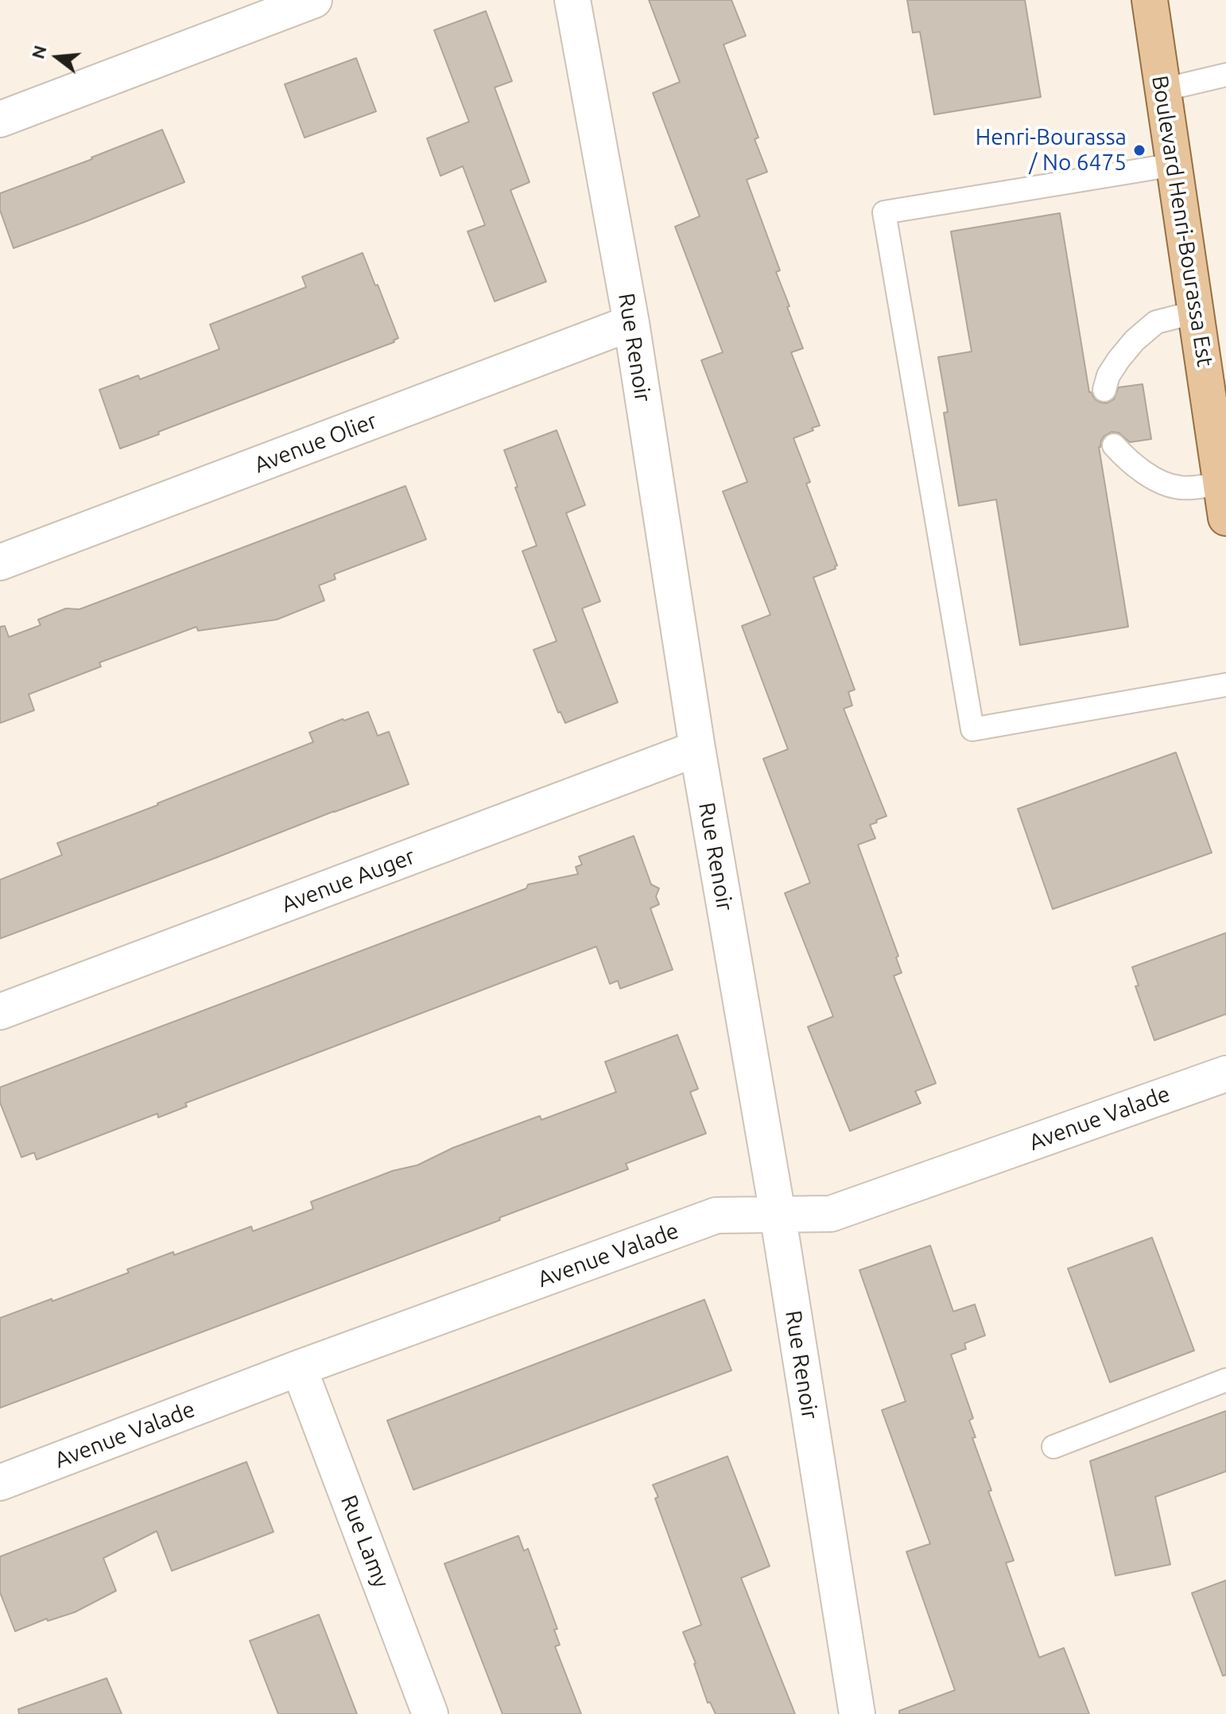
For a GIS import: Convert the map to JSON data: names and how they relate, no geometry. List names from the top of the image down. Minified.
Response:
{"streets":{"main road":["Boulevard Henri-Bourassa Est"],"street":["Rue Renoir","Avenue Olier","Avenue Auger","Avenue Valade","Rue Lamy"]},"crossings":[["Rue Renoir","Avenue Olier"],["Rue Renoir","Avenue Auger"],["Rue Renoir","Avenue Valade"],["Avenue Valade","Rue Lamy"]],"places":["Henri-Bourassa / No 6475"],"north":"left"}
